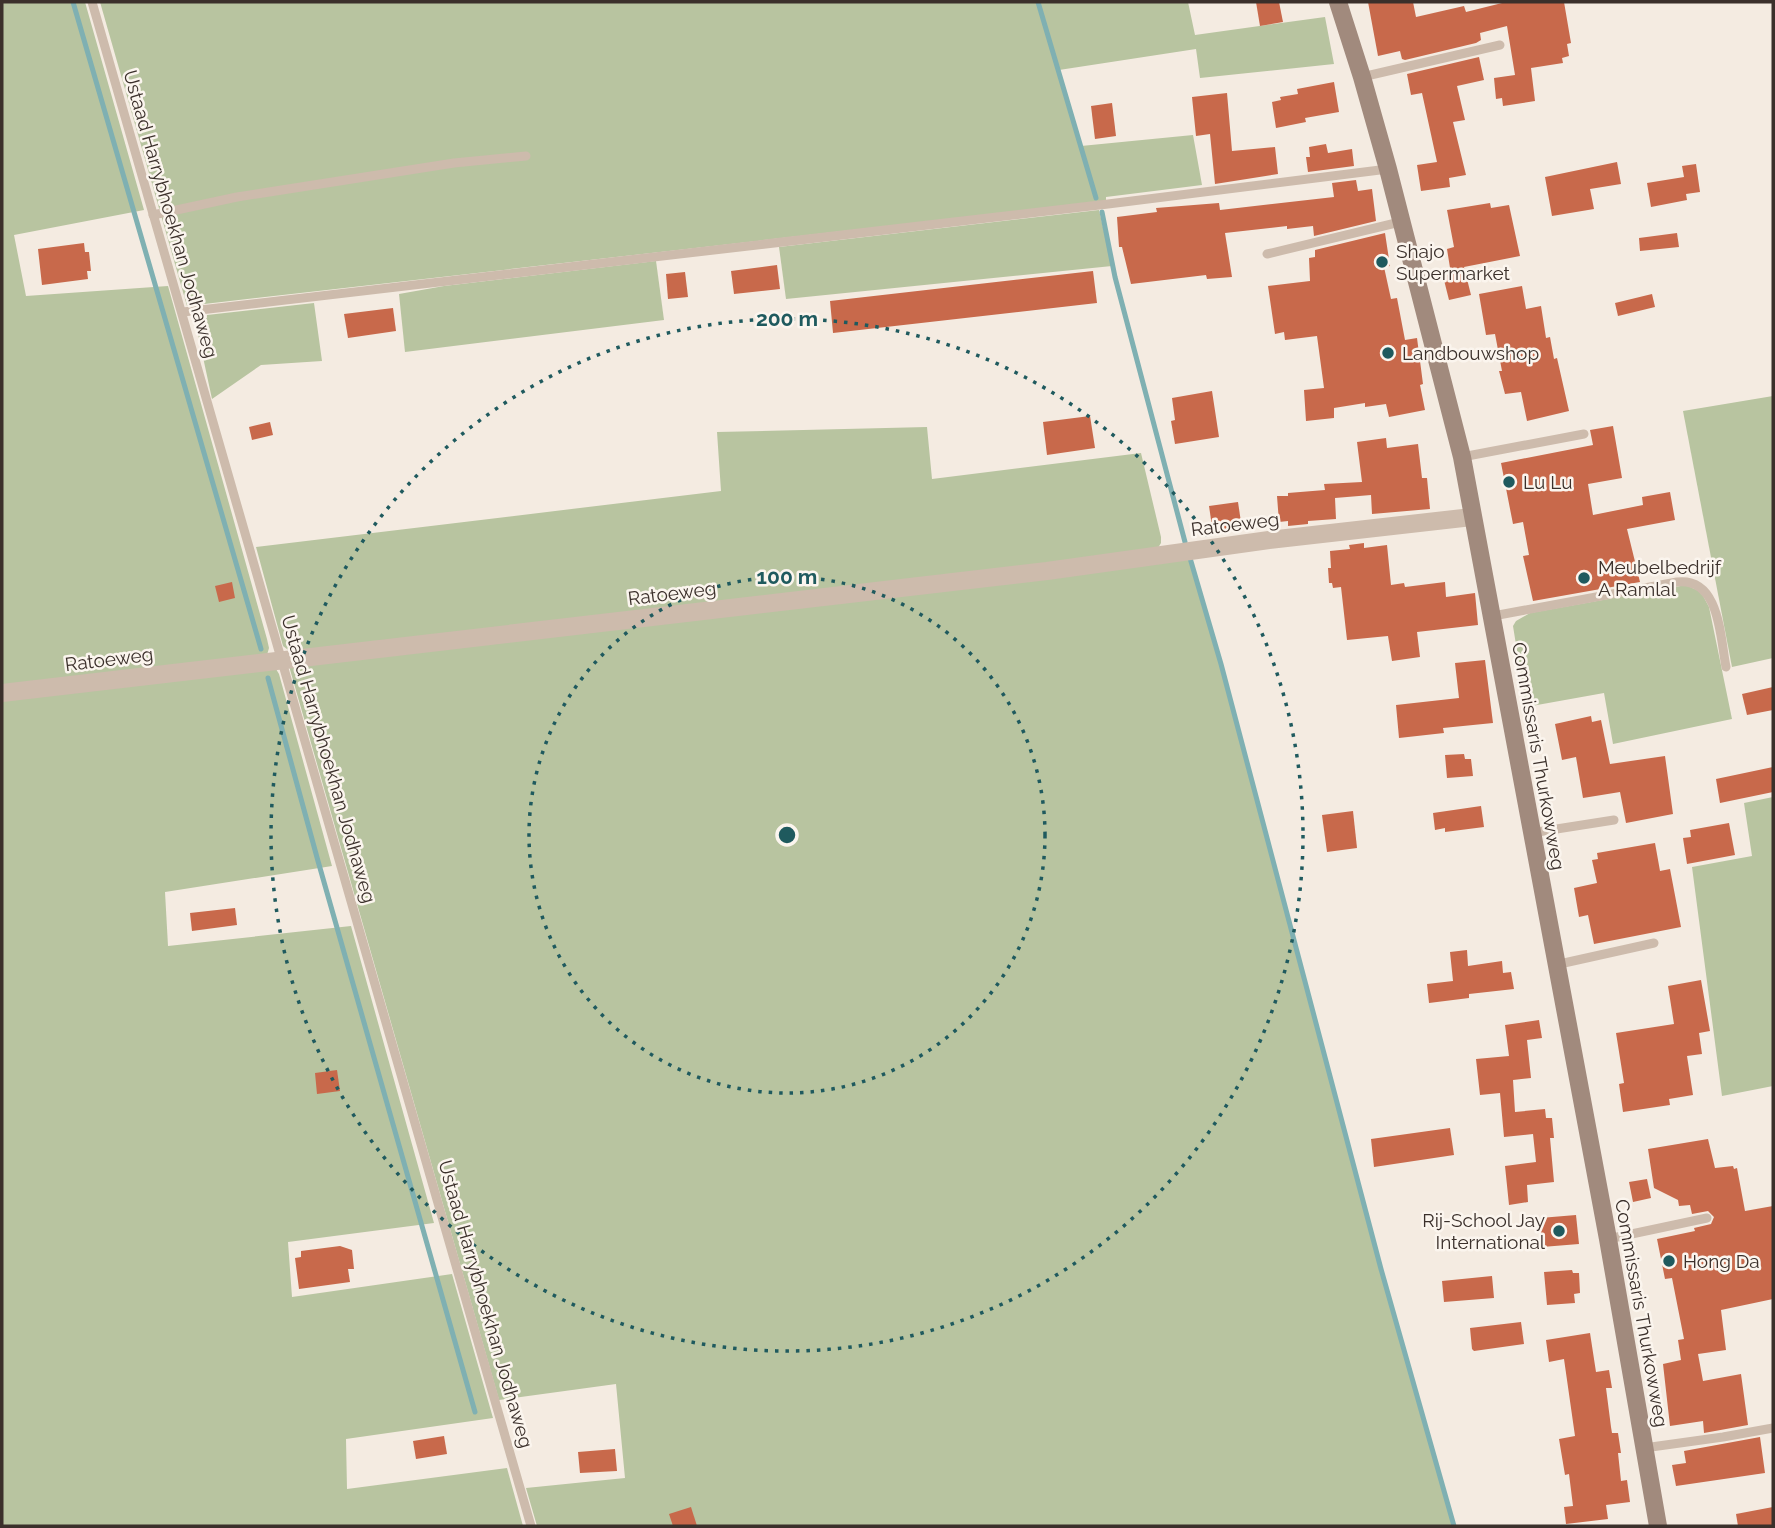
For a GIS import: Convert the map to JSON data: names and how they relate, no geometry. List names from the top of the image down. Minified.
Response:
{"streets":{"main road":["Commissaris Thurkowweg"],"street":["Ratoeweg"],"lane":["Ustaad Harrybhoekhan Jodhaweg"]},"crossings":[["Ustaad Harrybhoekhan Jodhaweg","Ratoeweg"],["Ratoeweg","Commissaris Thurkowweg"]],"places":["Shajo Supermarket","Landbouwshop","Lu Lu","Meubelbedrijf A Ramlal","Rij-School Jay International","Hong Da"],"rings":["200 m","100 m"]}
